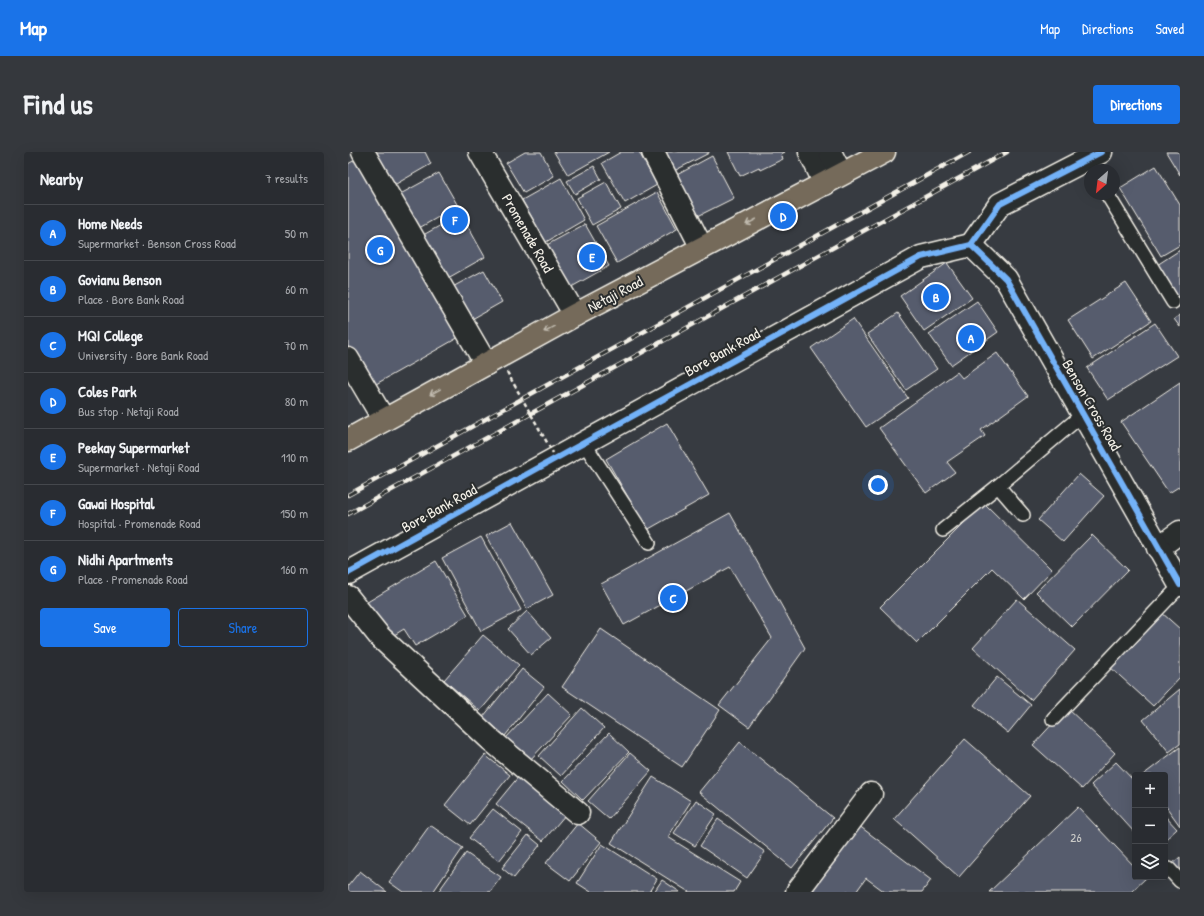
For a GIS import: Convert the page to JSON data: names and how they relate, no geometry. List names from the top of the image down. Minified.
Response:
{"streets":{"main road":["Netaji Road"],"street":["Promenade Road","Bore Bank Road","Benson Cross Road"]},"crossings":[["Promenade Road","Netaji Road"],["Bore Bank Road","Benson Cross Road"]],"one_way":["Netaji Road"],"house_numbers":["26"],"north":"bottom left","page":{"header":"Map","nav":["Map","Directions","Saved"],"title":"Find us","buttons":["Directions",["Save","Share"]],"heading":["Nearby","7 results"],"pins":["D","F","G","E","B","A","C"],"list":[{"mark":"A","name":"Home Needs","note":"Supermarket · Benson Cross Road","value":"50 m"},{"mark":"B","name":"Govianu Benson","note":"Place · Bore Bank Road","value":"60 m"},{"mark":"C","name":"MQI College","note":"University · Bore Bank Road","value":"70 m"},{"mark":"D","name":"Coles Park","note":"Bus stop · Netaji Road","value":"80 m"},{"mark":"E","name":"Peekay Supermarket","note":"Supermarket · Netaji Road","value":"110 m"},{"mark":"F","name":"Gawai Hospital","note":"Hospital · Promenade Road","value":"150 m"},{"mark":"G","name":"Nidhi Apartments","note":"Place · Promenade Road","value":"160 m"}],"map_buttons":["+","−"]}}
